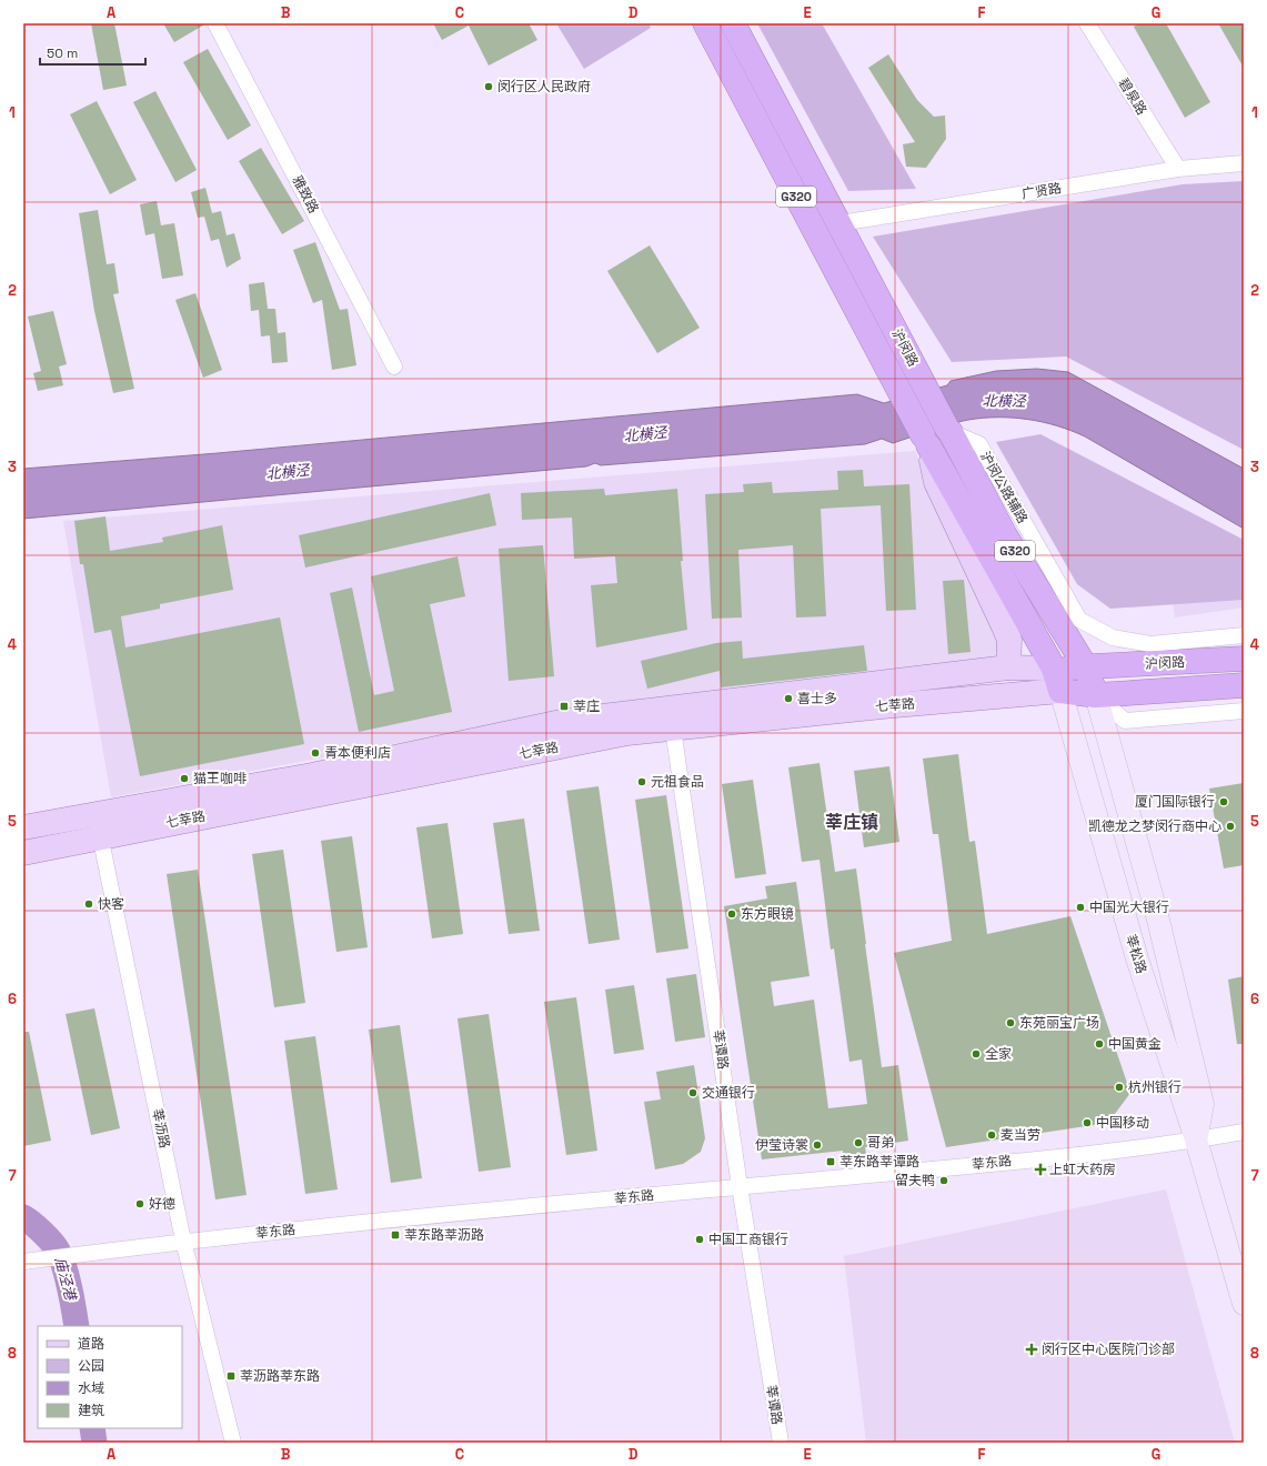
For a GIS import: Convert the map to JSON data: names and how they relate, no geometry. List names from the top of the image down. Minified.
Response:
{"streets":{"highway":["G320","沪闵路"],"main road":["七莘路","莘松路"],"street":["碧泉路","广贤路","雅致路","沪闵公路辅路","莘谭路","莘沥路","莘东路"]},"crossings":[["碧泉路","广贤路"],["广贤路","沪闵路"],["沪闵路","沪闵公路辅路"],["沪闵路","七莘路"],["沪闵路","莘松路"],["七莘路","莘松路"],["七莘路","莘谭路"],["七莘路","莘沥路"],["莘松路","莘东路"],["莘谭路","莘东路"],["莘沥路","莘东路"]],"districts":["莘庄镇"],"water":["北横泾","庙泾港"],"places":{"other":["闵行区人民政府","喜士多","青本便利店","猫王咖啡","元祖食品","厦门国际银行","凯德龙之梦闵行商中心","快客","中国光大银行","东方眼镜","东苑丽宝广场","中国黄金","全家","杭州银行","交通银行","中国移动","麦当劳","哥弟","伊莹诗裳","留夫鸭","好德","中国工商银行"],"transit":["莘庄","莘东路莘谭路","莘东路莘沥路","莘沥路莘东路"],"health":["上虹大药房","闵行区中心医院门诊部"]},"legend":["道路","公园","水域","建筑"],"scale_bar":"50 m","grid":{"columns":["A","B","C","D","E","F","G"],"rows":["1","2","3","4","5","6","7","8"]}}
